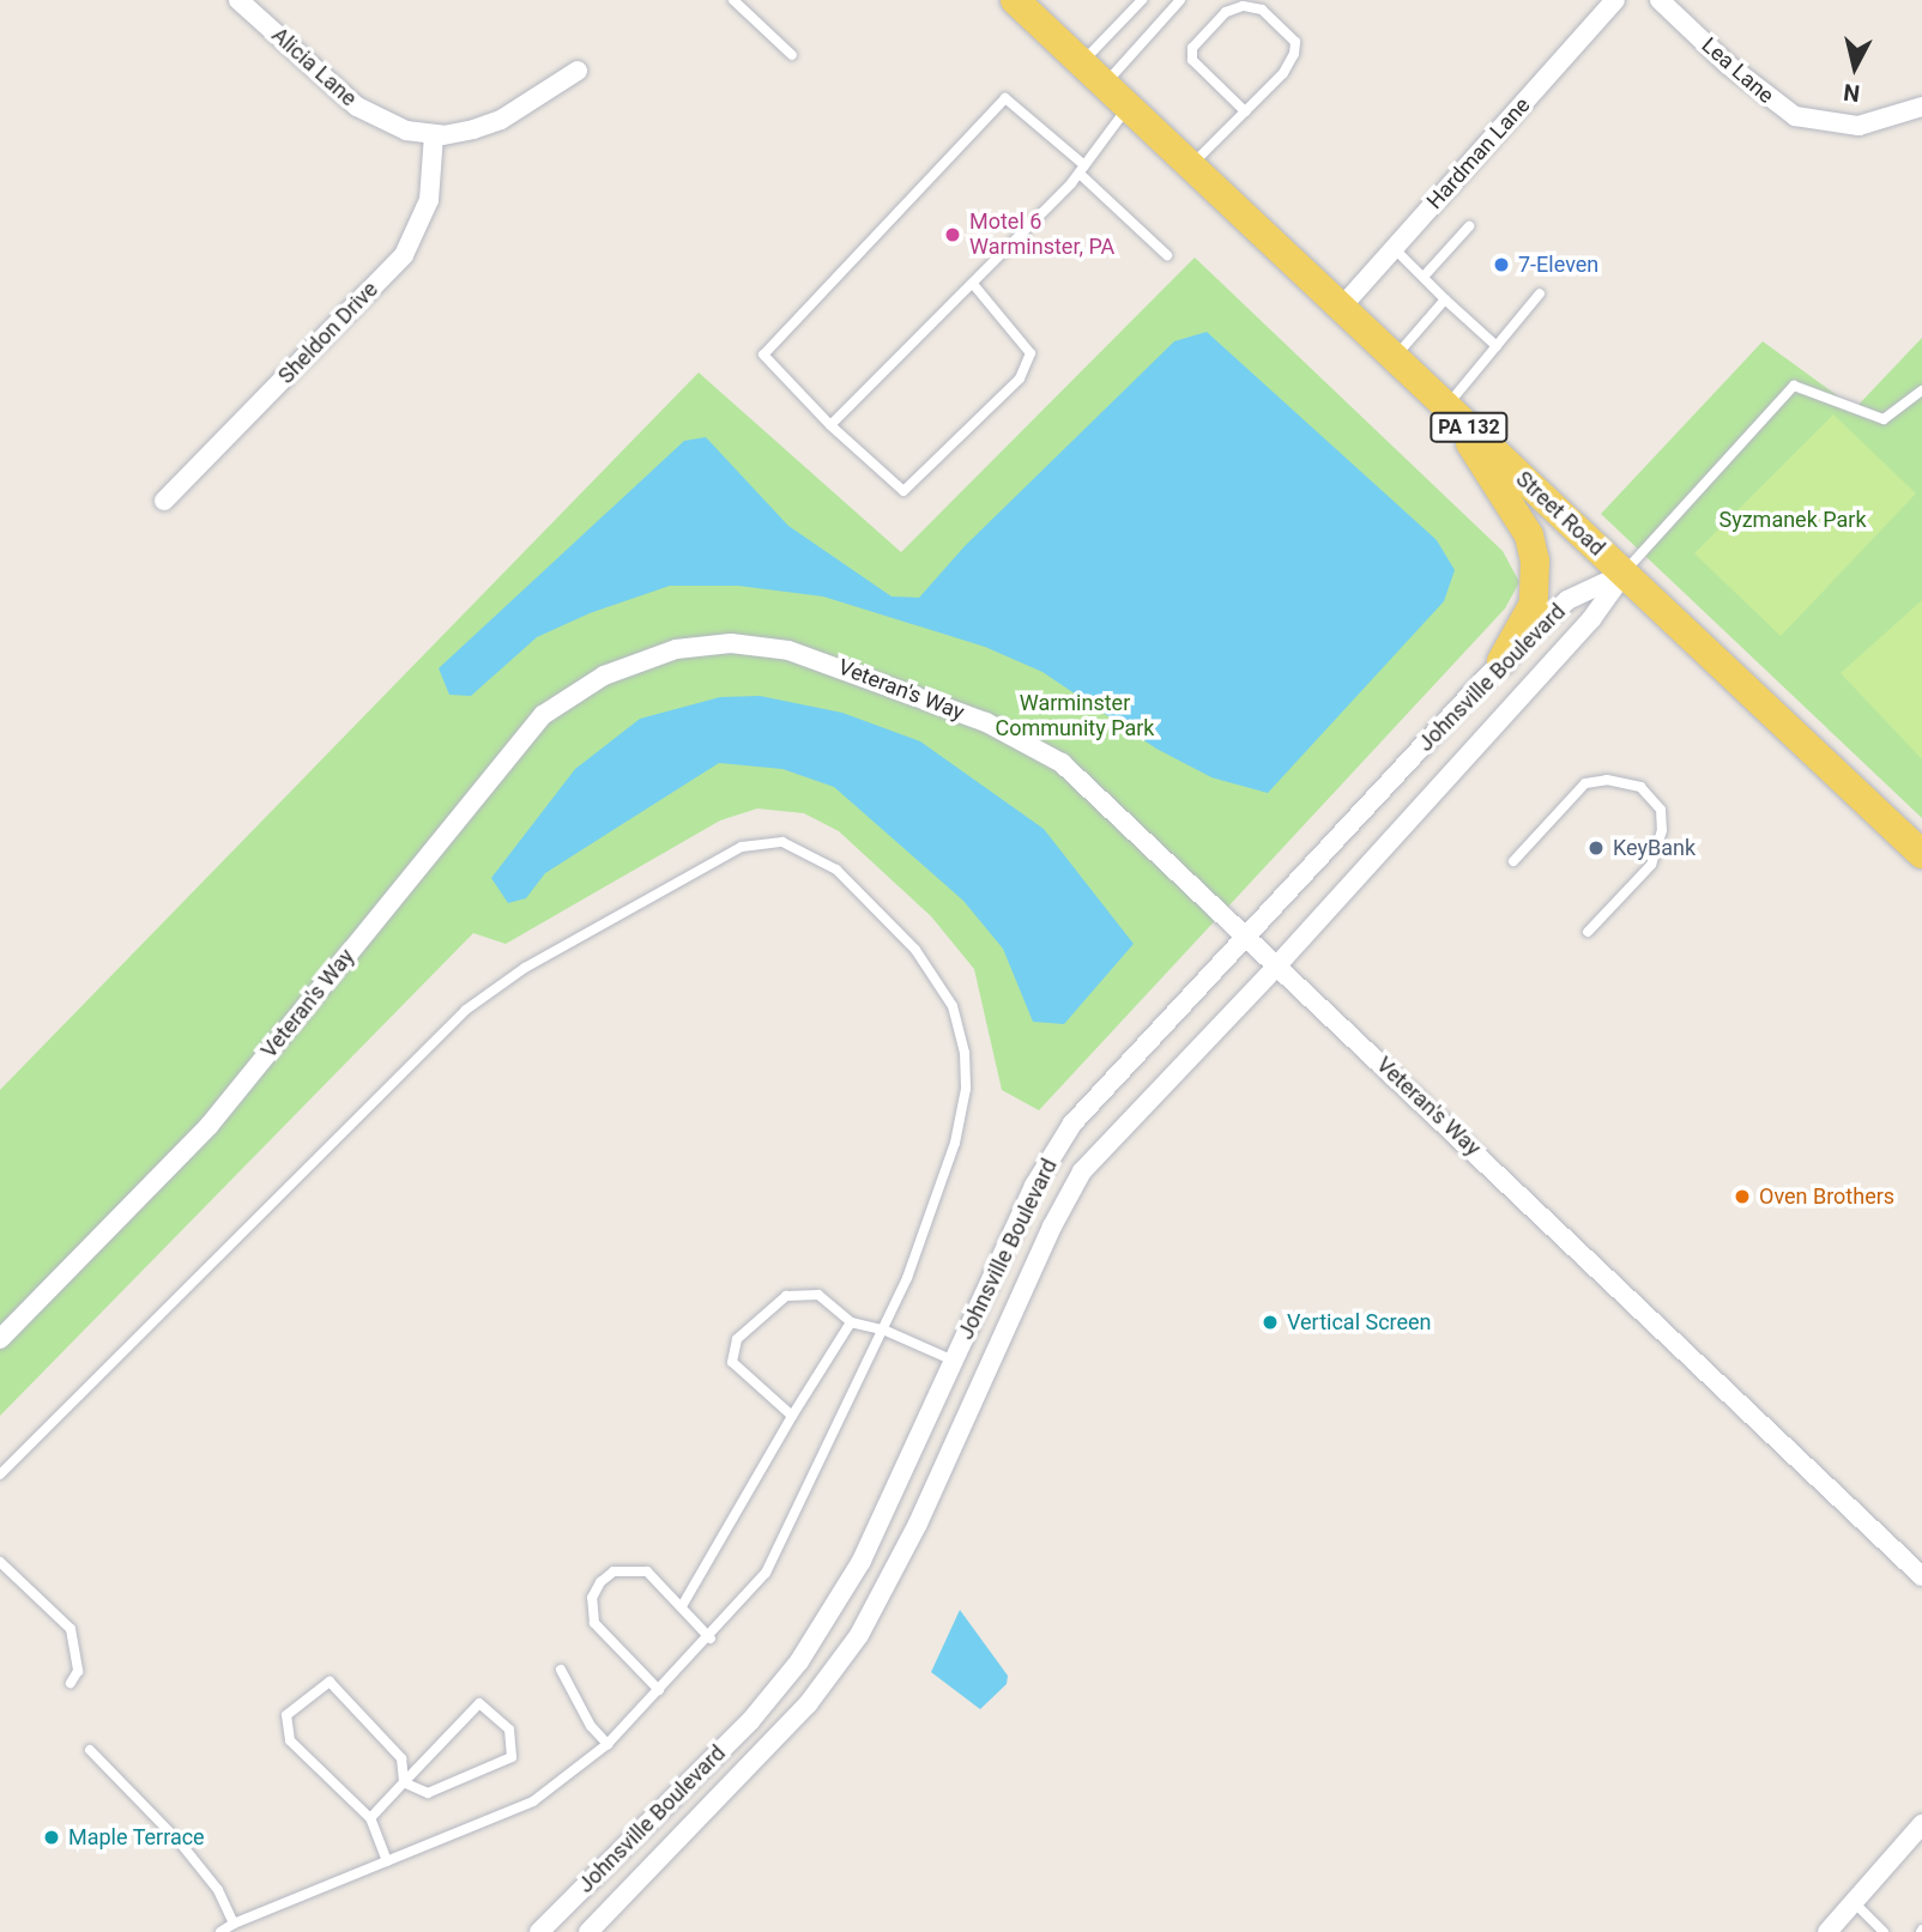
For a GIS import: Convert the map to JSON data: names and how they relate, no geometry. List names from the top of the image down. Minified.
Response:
{"streets":{"main road":["PA 132","Street Road"],"street":["Alicia Lane","Lea Lane","Hardman Lane","Sheldon Drive","Johnsville Boulevard","Veteran's Way"]},"crossings":[["Alicia Lane","Sheldon Drive"],["Hardman Lane","Street Road"],["Street Road","Johnsville Boulevard"],["Johnsville Boulevard","Veteran's Way"]],"parks":["Syzmanek Park","Warminster Community Park"],"places":["Motel 6 Warminster, PA","7-Eleven","KeyBank","Oven Brothers","Vertical Screen","Maple Terrace"],"north":"bottom"}
